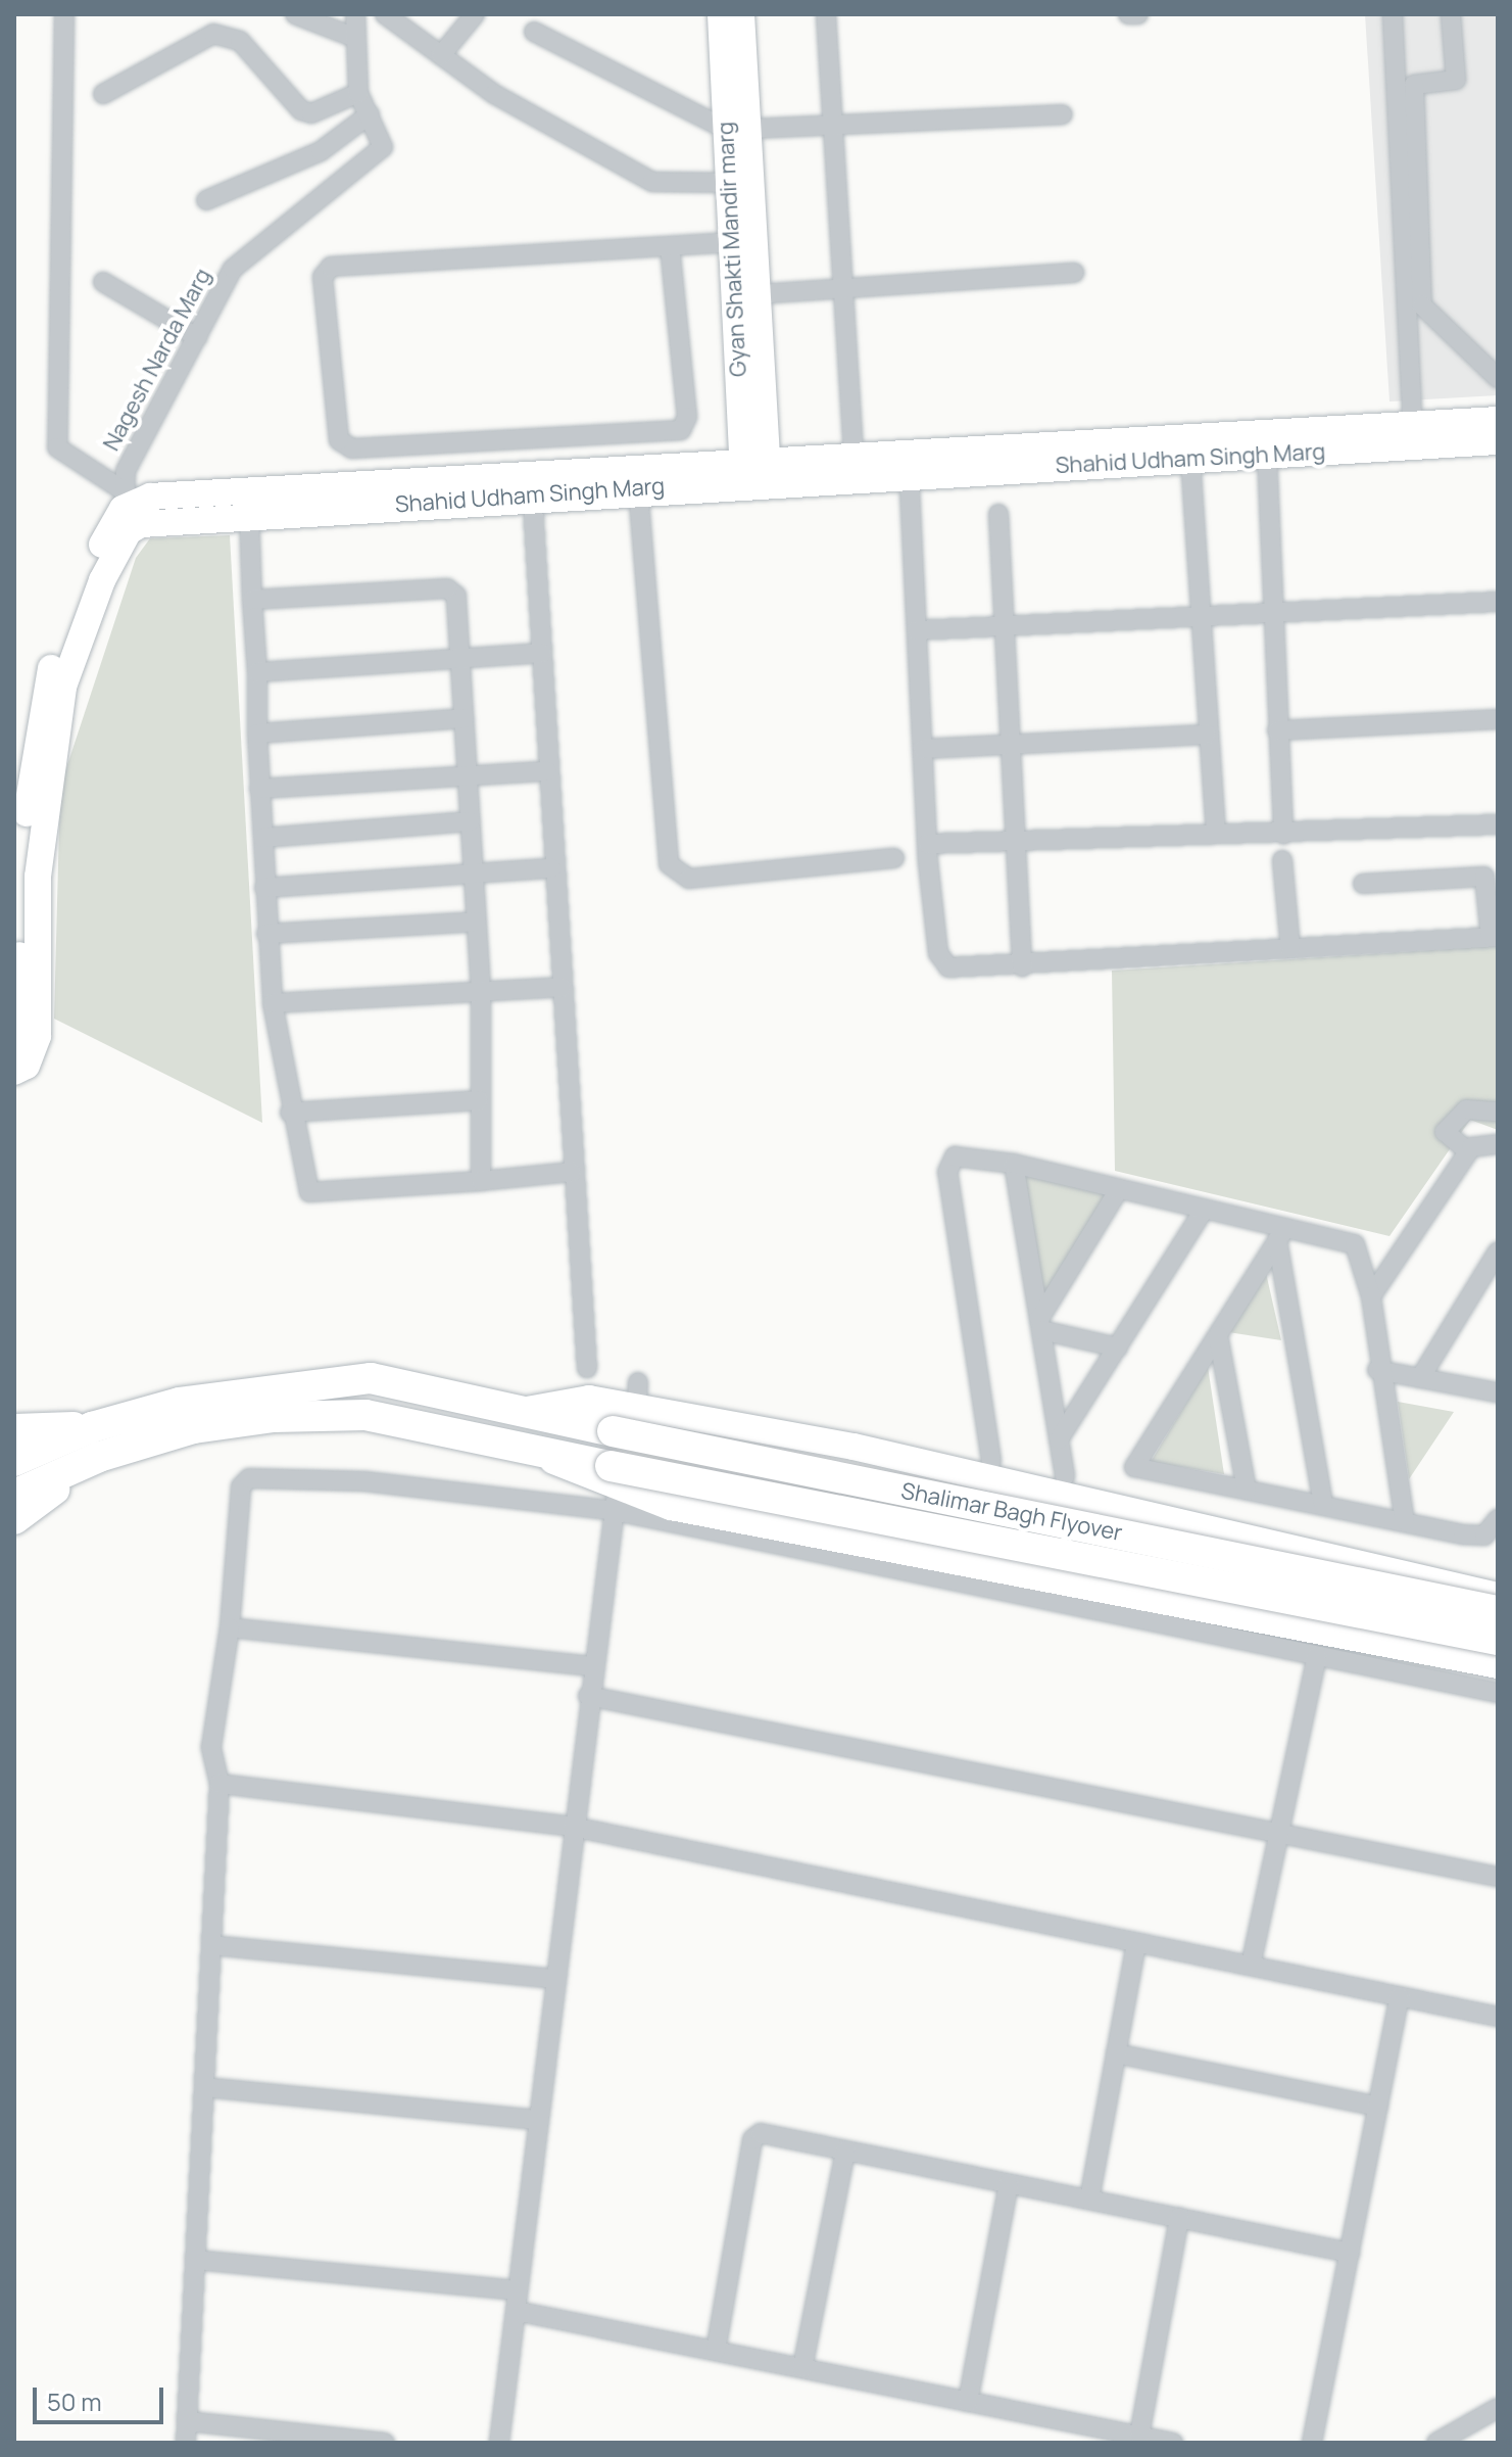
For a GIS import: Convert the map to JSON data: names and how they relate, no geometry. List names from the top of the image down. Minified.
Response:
{"streets":{"main road":["Shalimar Bagh Flyover"],"street":["Gyan Shakti Mandir marg","Nagesh Narda Marg","Shahid Udham Singh Marg"]},"crossings":[["Gyan Shakti Mandir marg","Shahid Udham Singh Marg"],["Nagesh Narda Marg","Shahid Udham Singh Marg"]],"scale_bar":"50 m"}
